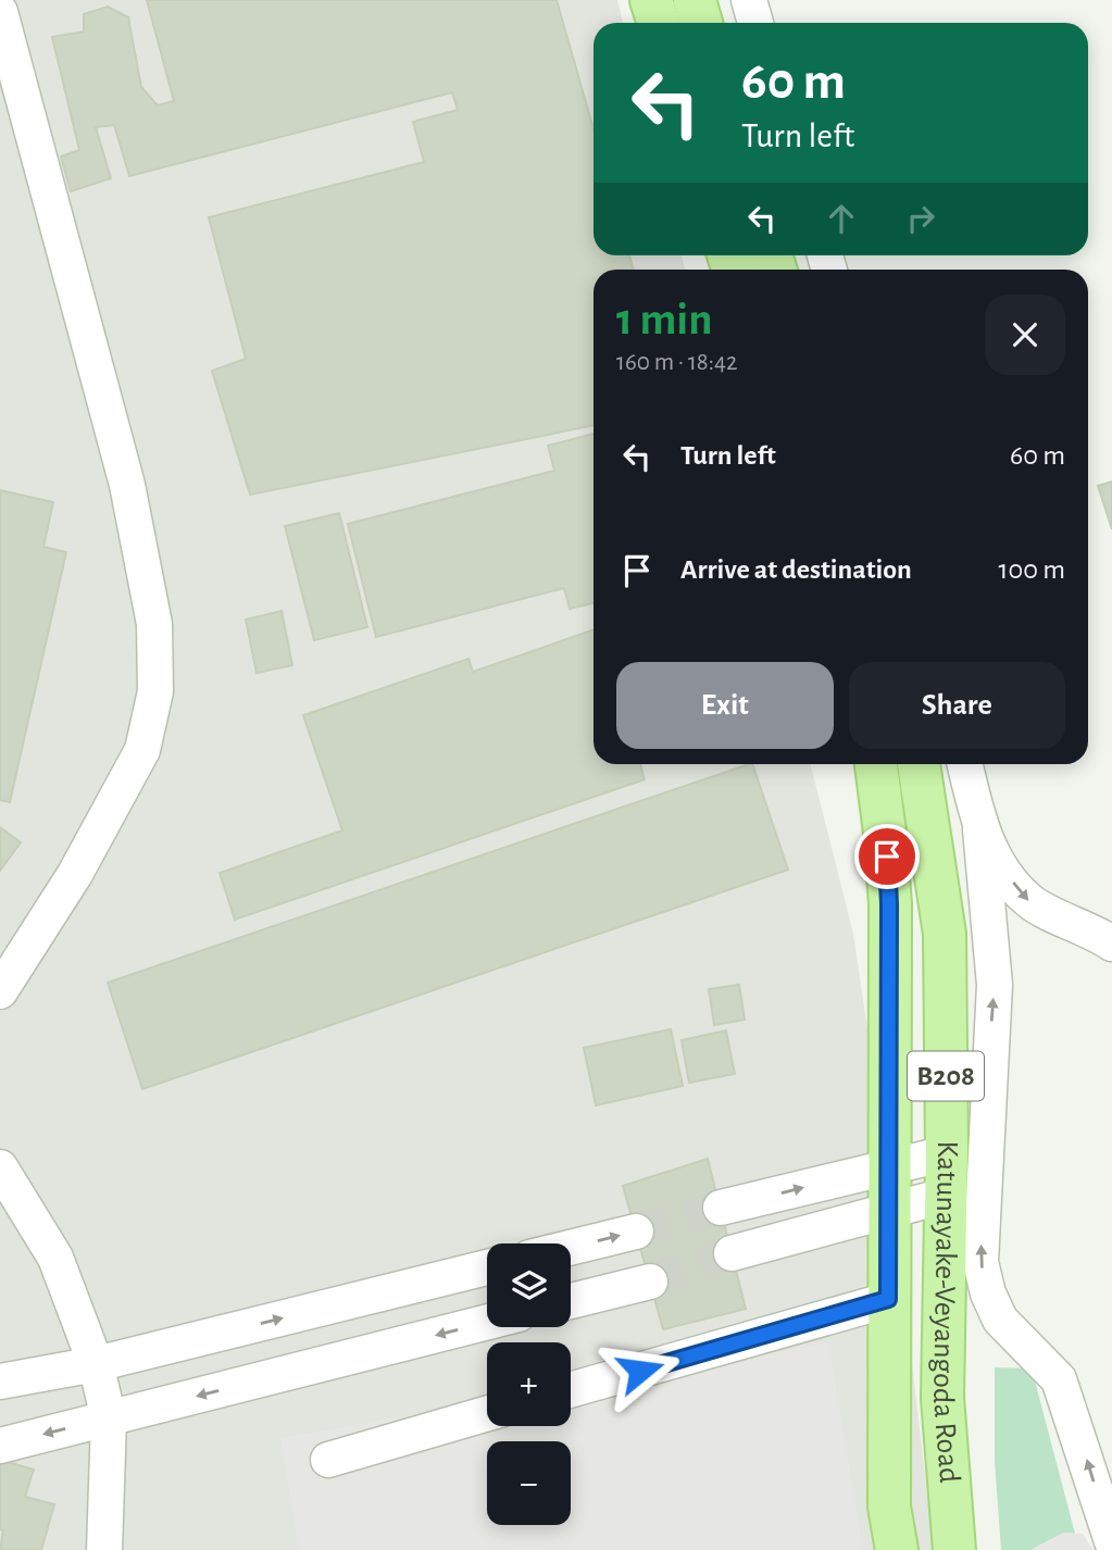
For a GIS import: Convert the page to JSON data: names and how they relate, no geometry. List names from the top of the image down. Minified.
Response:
{"streets":{"main road":["B208","Katunayake-Veyangoda Road"]},"page":{"turn":["60 m","Turn left"],"heading":["1 min","160 m · 18:42"],"list":[{"name":"Turn left","value":"60 m"},{"name":"Arrive at destination","value":"100 m"}],"buttons":["Exit","Share"],"map_buttons":["+","−"]}}
